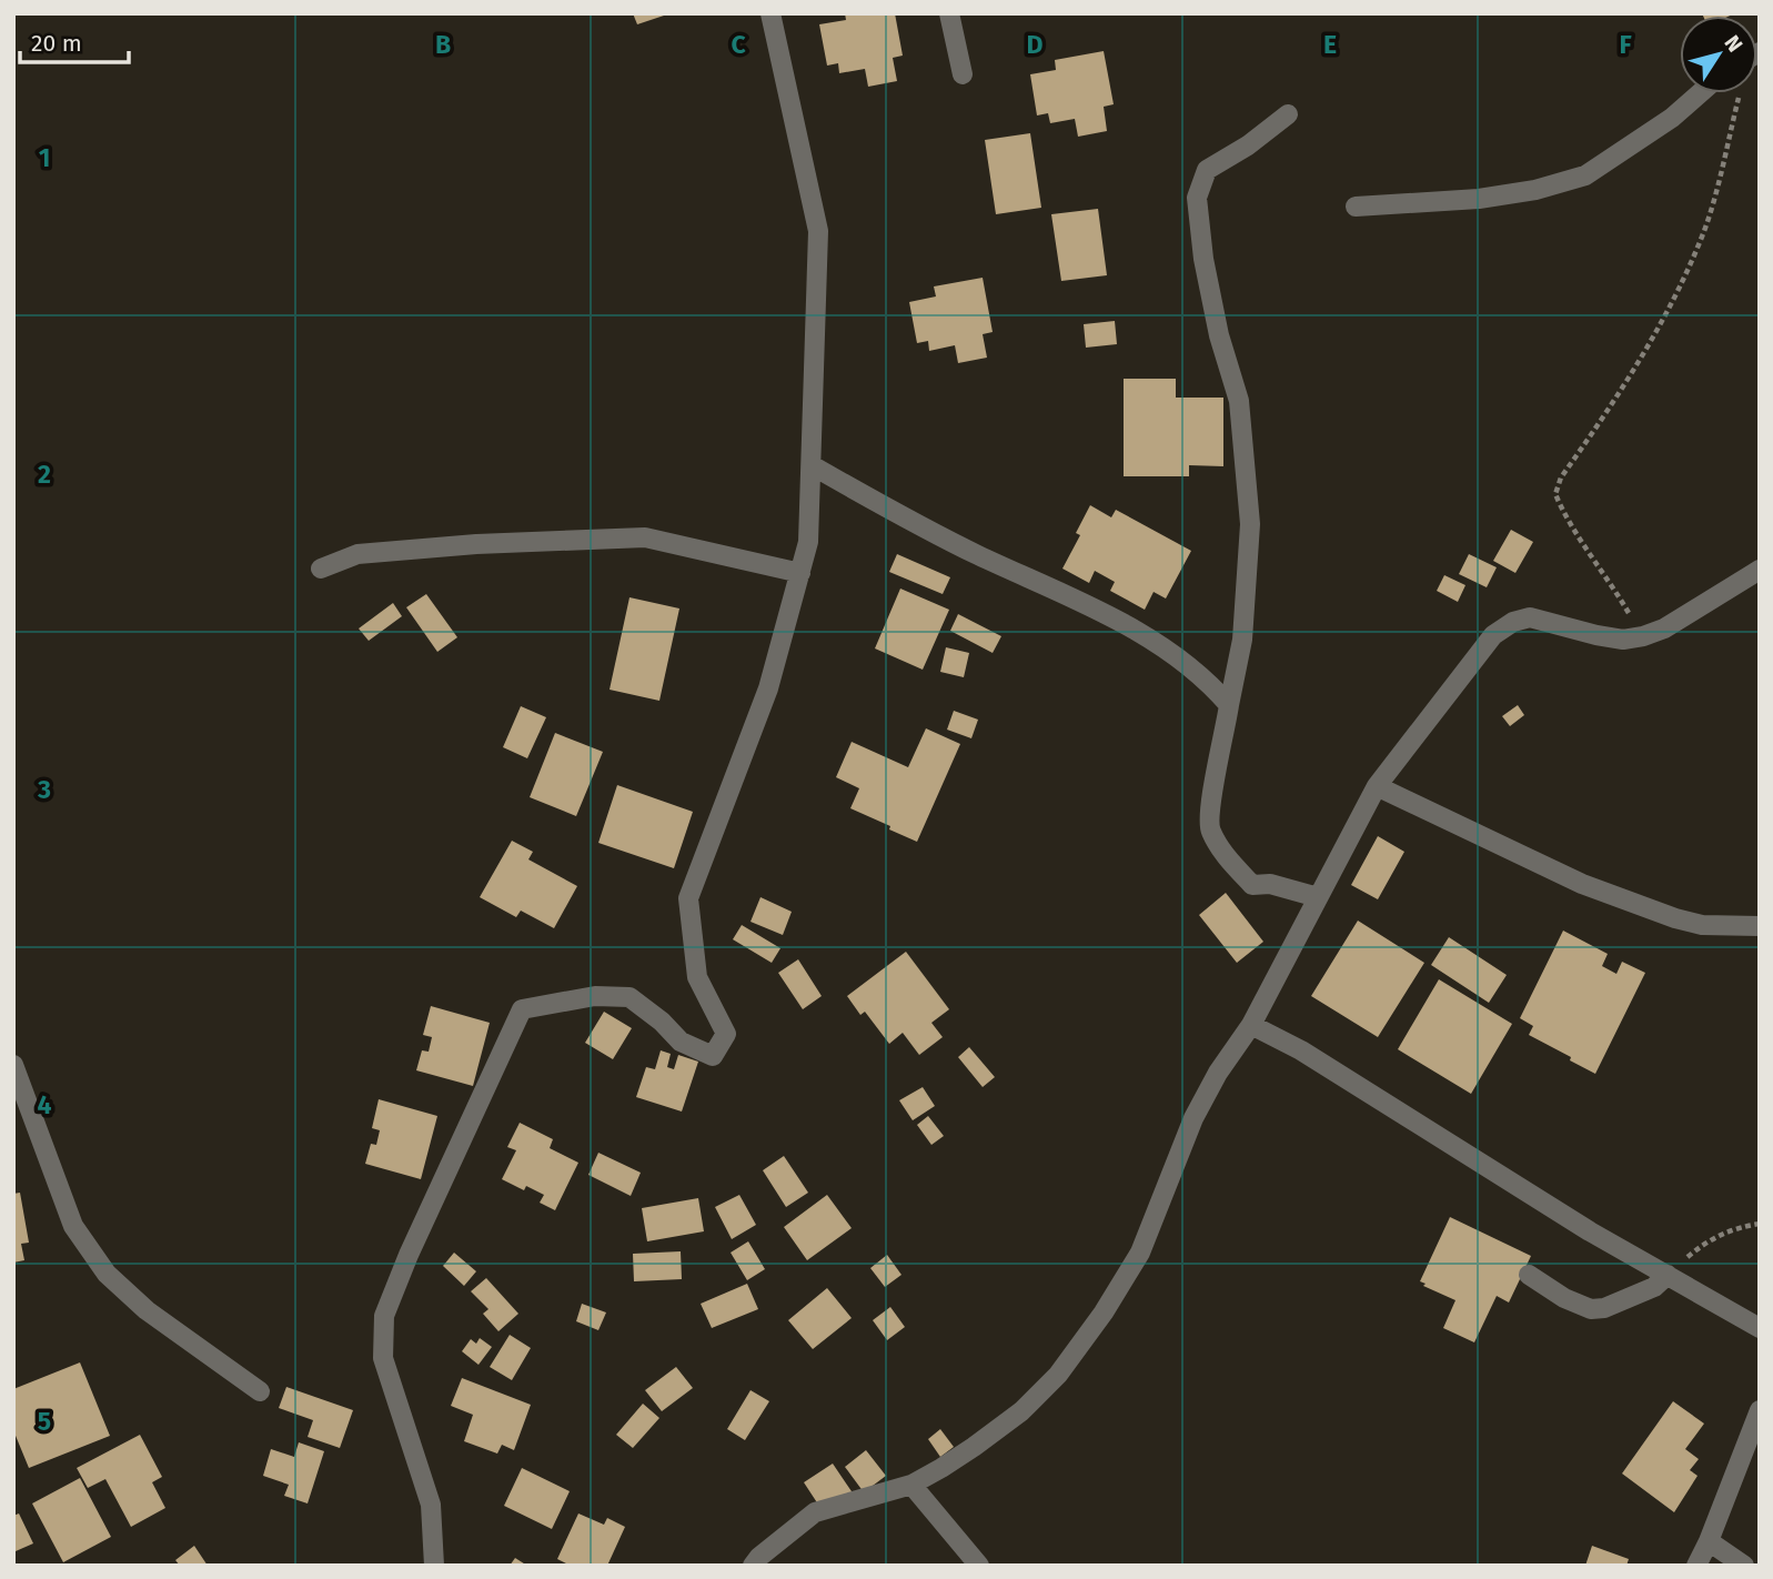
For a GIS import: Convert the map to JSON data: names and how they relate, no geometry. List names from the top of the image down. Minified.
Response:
{"scale_bar":"20 m","north":"top right","grid":{"columns":["B","C","D","E","F"],"rows":["1","2","3","4","5"]}}
